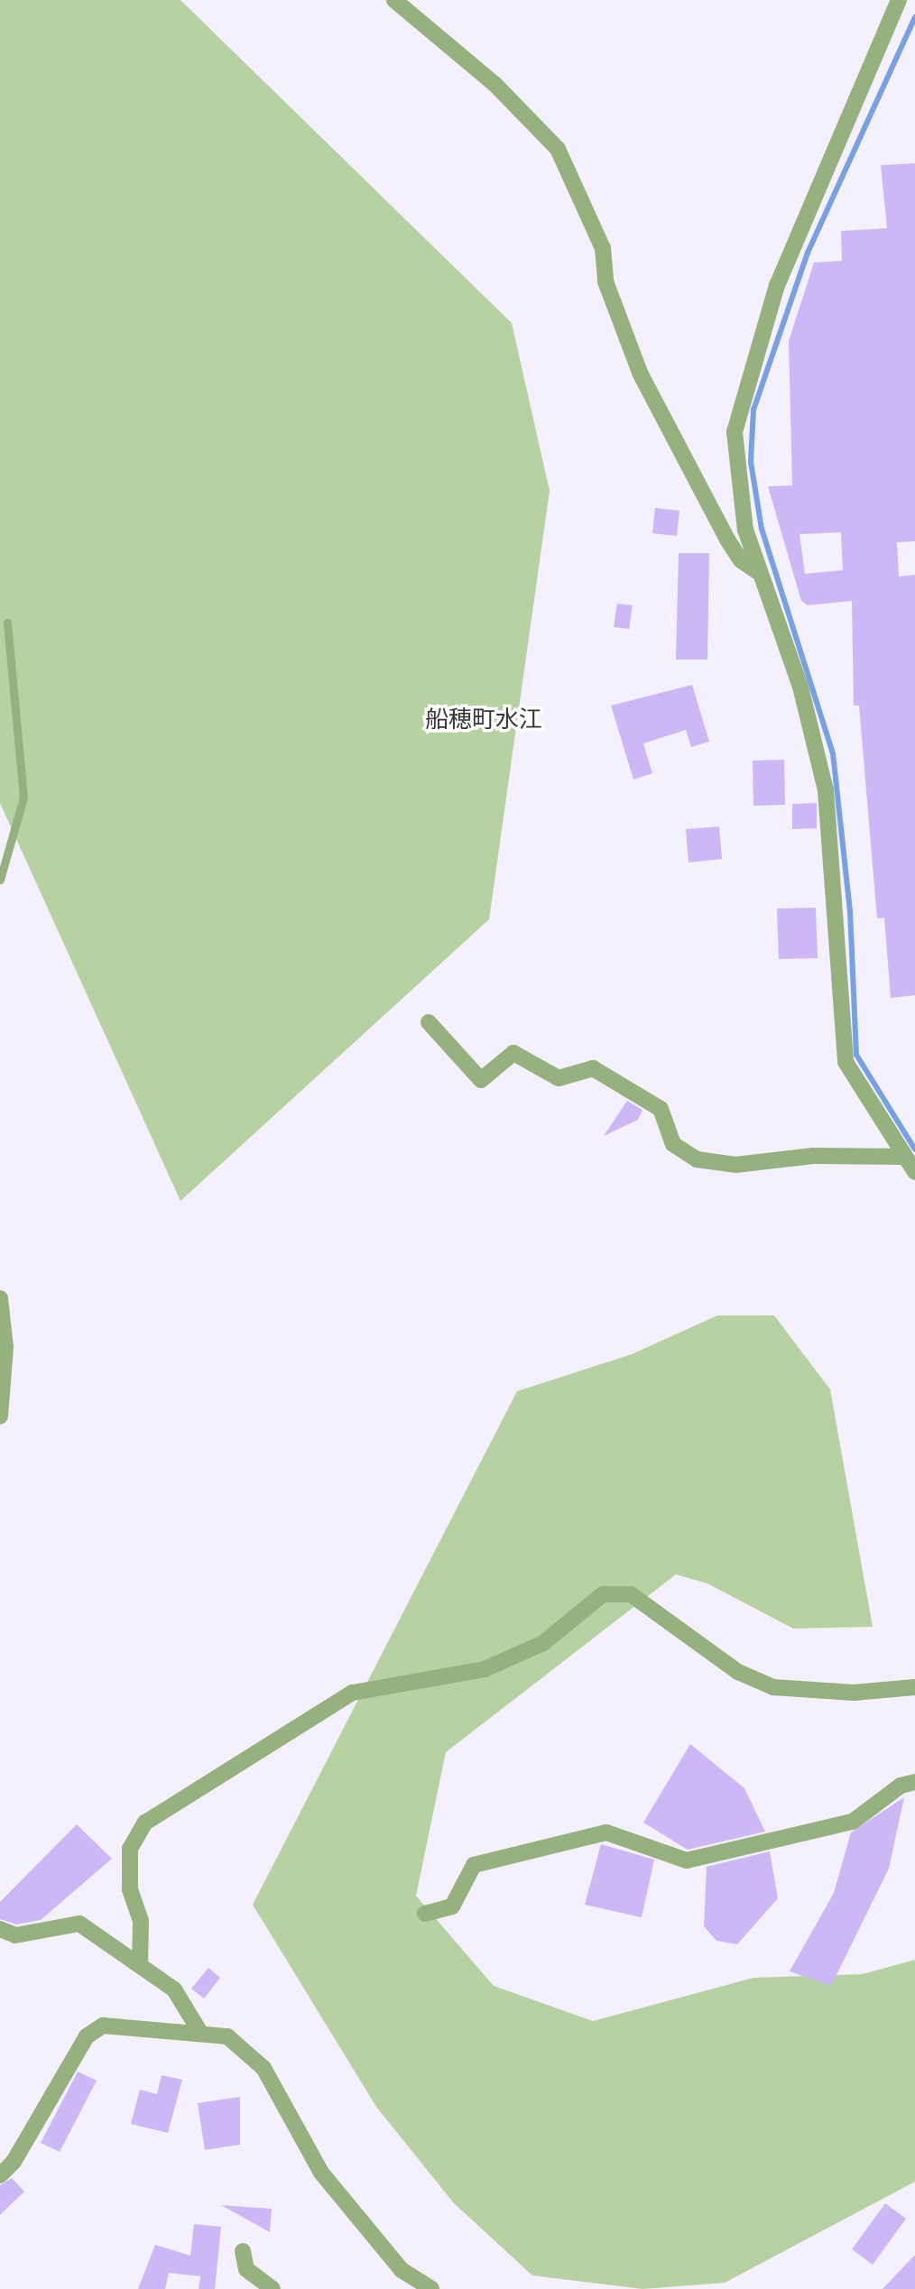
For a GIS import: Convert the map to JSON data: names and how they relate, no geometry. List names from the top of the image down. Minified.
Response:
{"districts":["船穂町水江"]}
